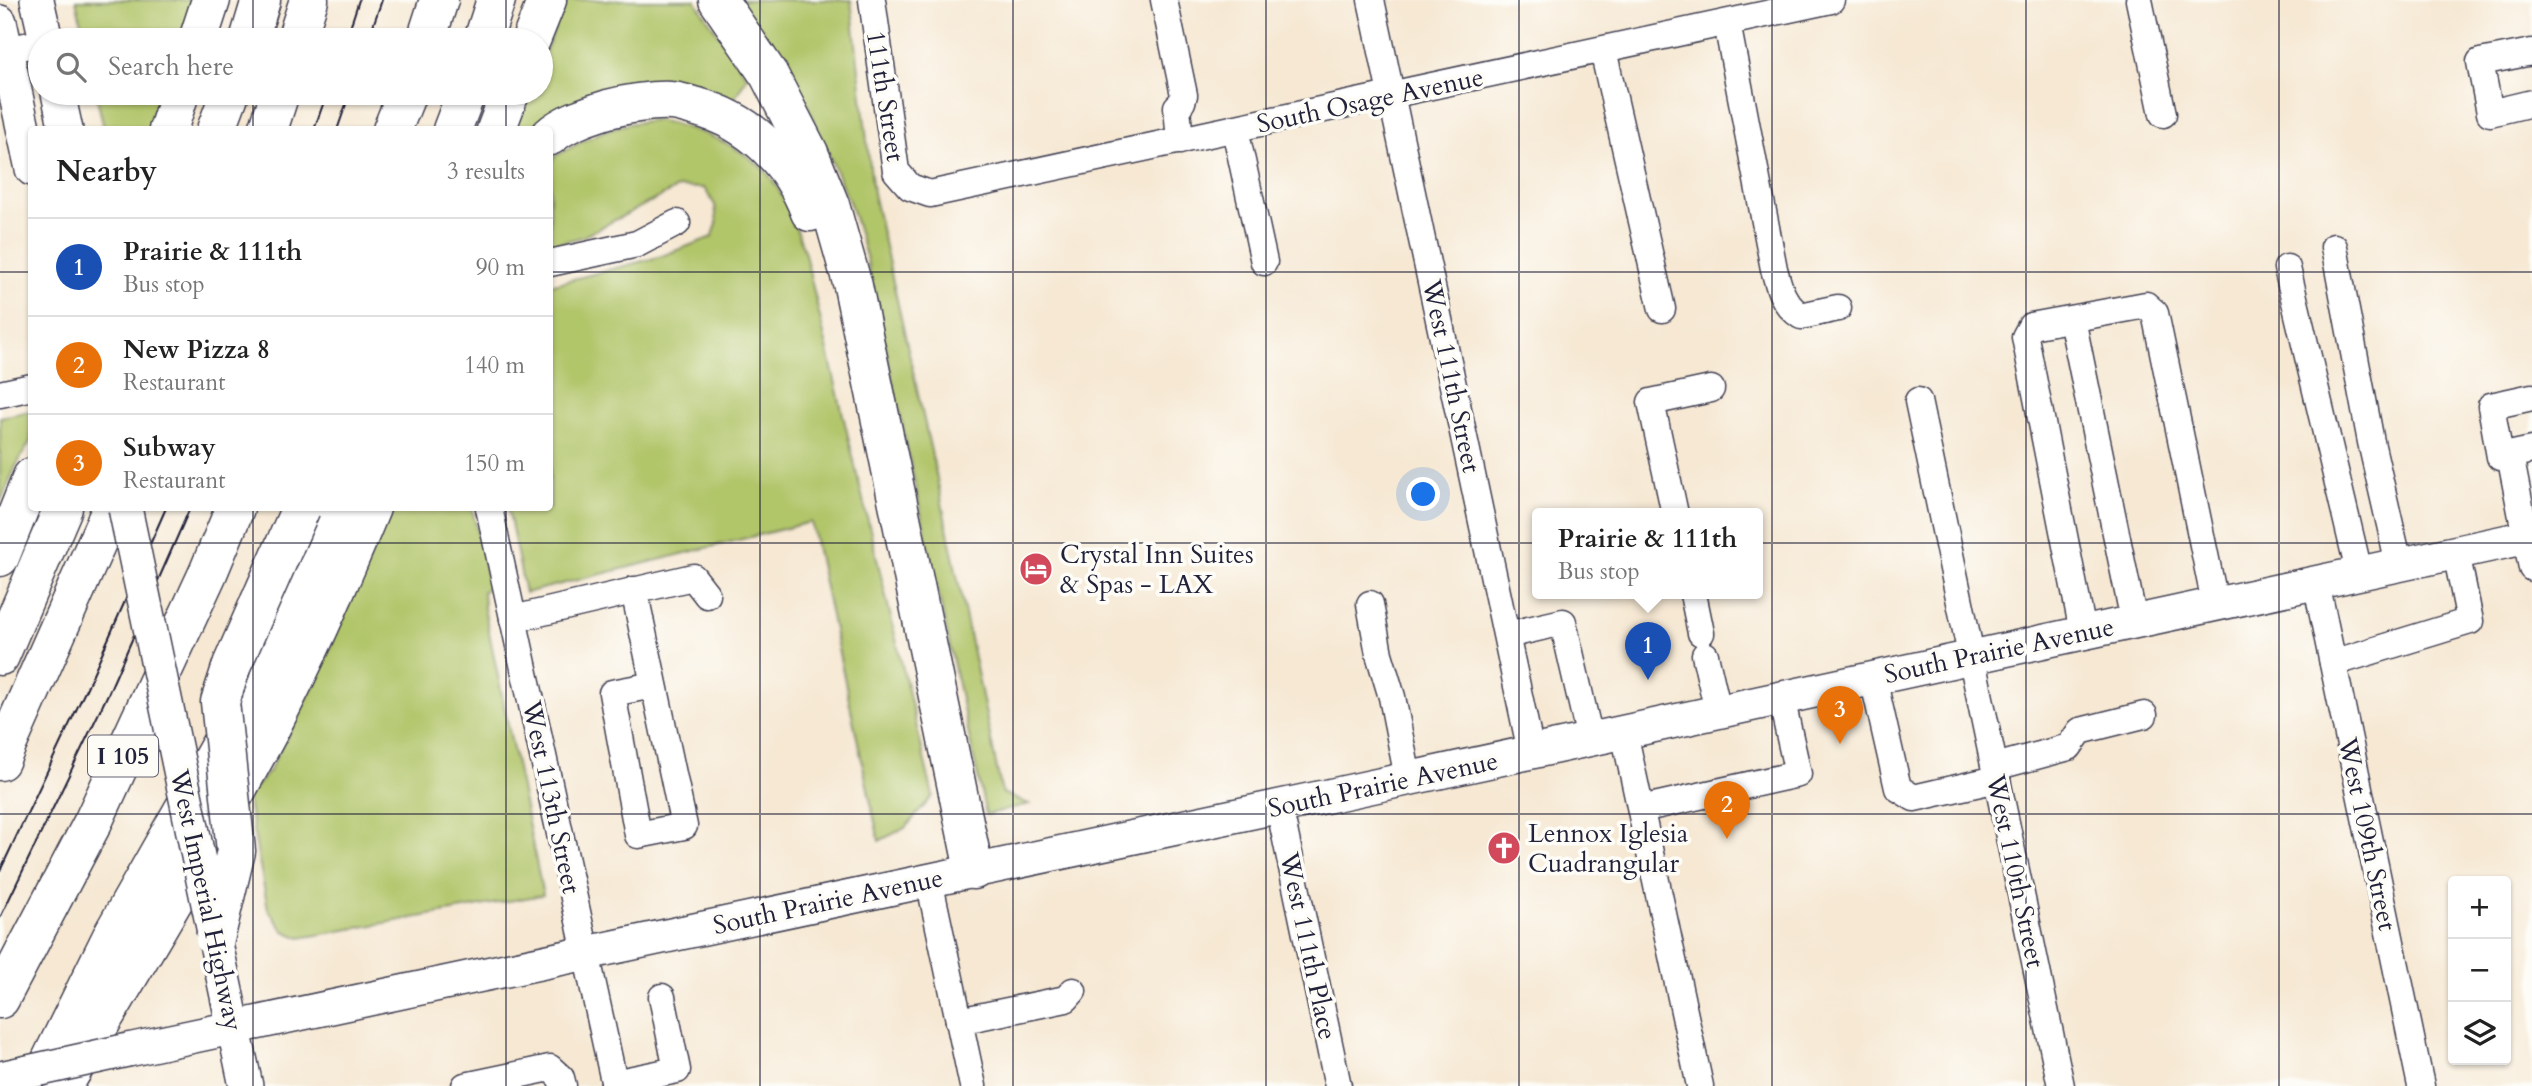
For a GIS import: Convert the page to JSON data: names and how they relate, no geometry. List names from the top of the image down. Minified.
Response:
{"streets":{"highway":["I 105"],"main road":["South Prairie Avenue","West Imperial Highway"],"street":["111th Street","South Osage Avenue","West 111th Street","West 113th Street","West 109th Street","West 110th Street","West 111th Place"]},"crossings":[["111th Street","South Osage Avenue"],["South Osage Avenue","West 111th Street"],["West 111th Street","South Prairie Avenue"],["South Prairie Avenue","West 113th Street"],["South Prairie Avenue","West 109th Street"],["South Prairie Avenue","West 110th Street"],["South Prairie Avenue","West Imperial Highway"],["South Prairie Avenue","West 111th Place"]],"places":{"hotel":["Crystal Inn Suites & Spas - LAX"],"church":["Lennox Iglesia Cuadrangular"]},"page":{"search":"Search here","heading":["Nearby","3 results"],"list":[{"mark":"1","name":"Prairie & 111th","note":"Bus stop","value":"90 m"},{"mark":"2","name":"New Pizza 8","note":"Restaurant","value":"140 m"},{"mark":"3","name":"Subway","note":"Restaurant","value":"150 m"}],"popup":["Prairie & 111th","Bus stop"],"pins":["1","3","2"],"map_buttons":["+","−"]}}
